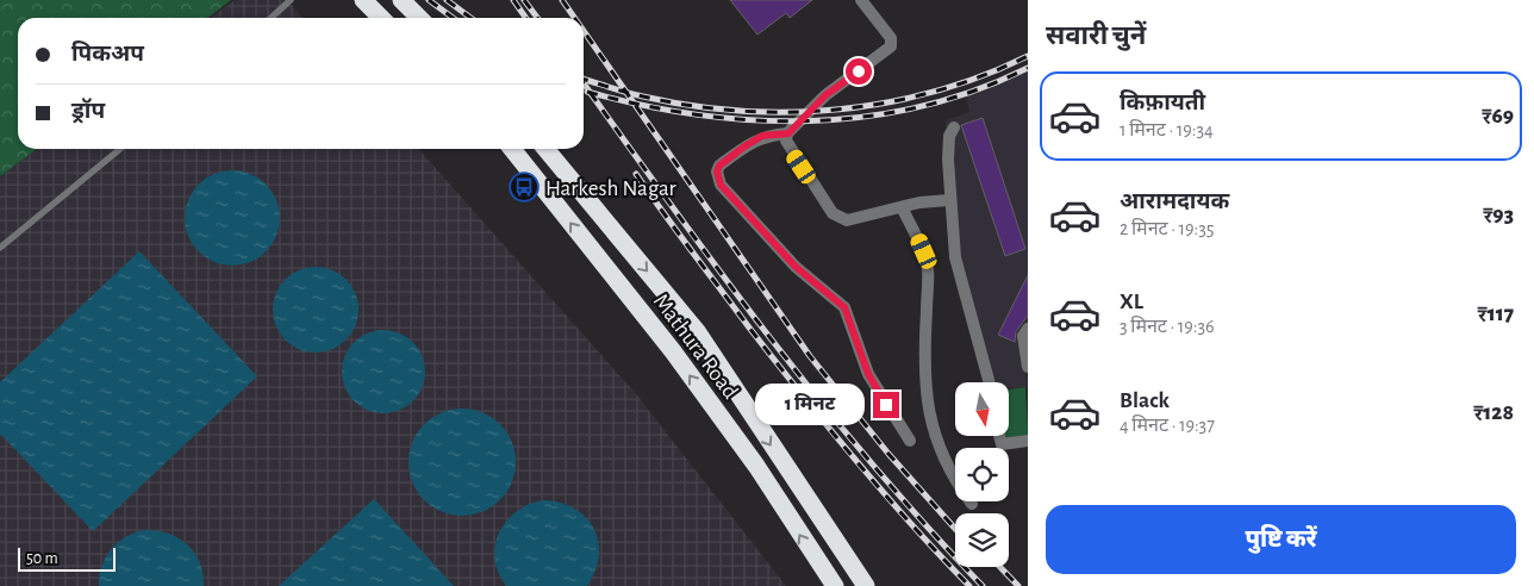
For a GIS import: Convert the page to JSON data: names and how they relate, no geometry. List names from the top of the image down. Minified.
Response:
{"streets":{"highway":["Mathura Road"]},"places":{"bus stop":["Harkesh Nagar"]},"scale_bar":"50 m","north":"bottom","page":{"heading":"सवारी चुनें","banner":["पिकअप","ड्रॉप"],"list":[{"name":"किफ़ायती","note":"1 मिनट · 19:34","value":"₹69"},{"name":"आरामदायक","note":"2 मिनट · 19:35","value":"₹93"},{"name":"XL","note":"3 मिनट · 19:36","value":"₹117"},{"name":"Black","note":"4 मिनट · 19:37","value":"₹128"}],"bubble":"1 मिनट","buttons":"पुष्टि करें","scale":"50 m"}}
